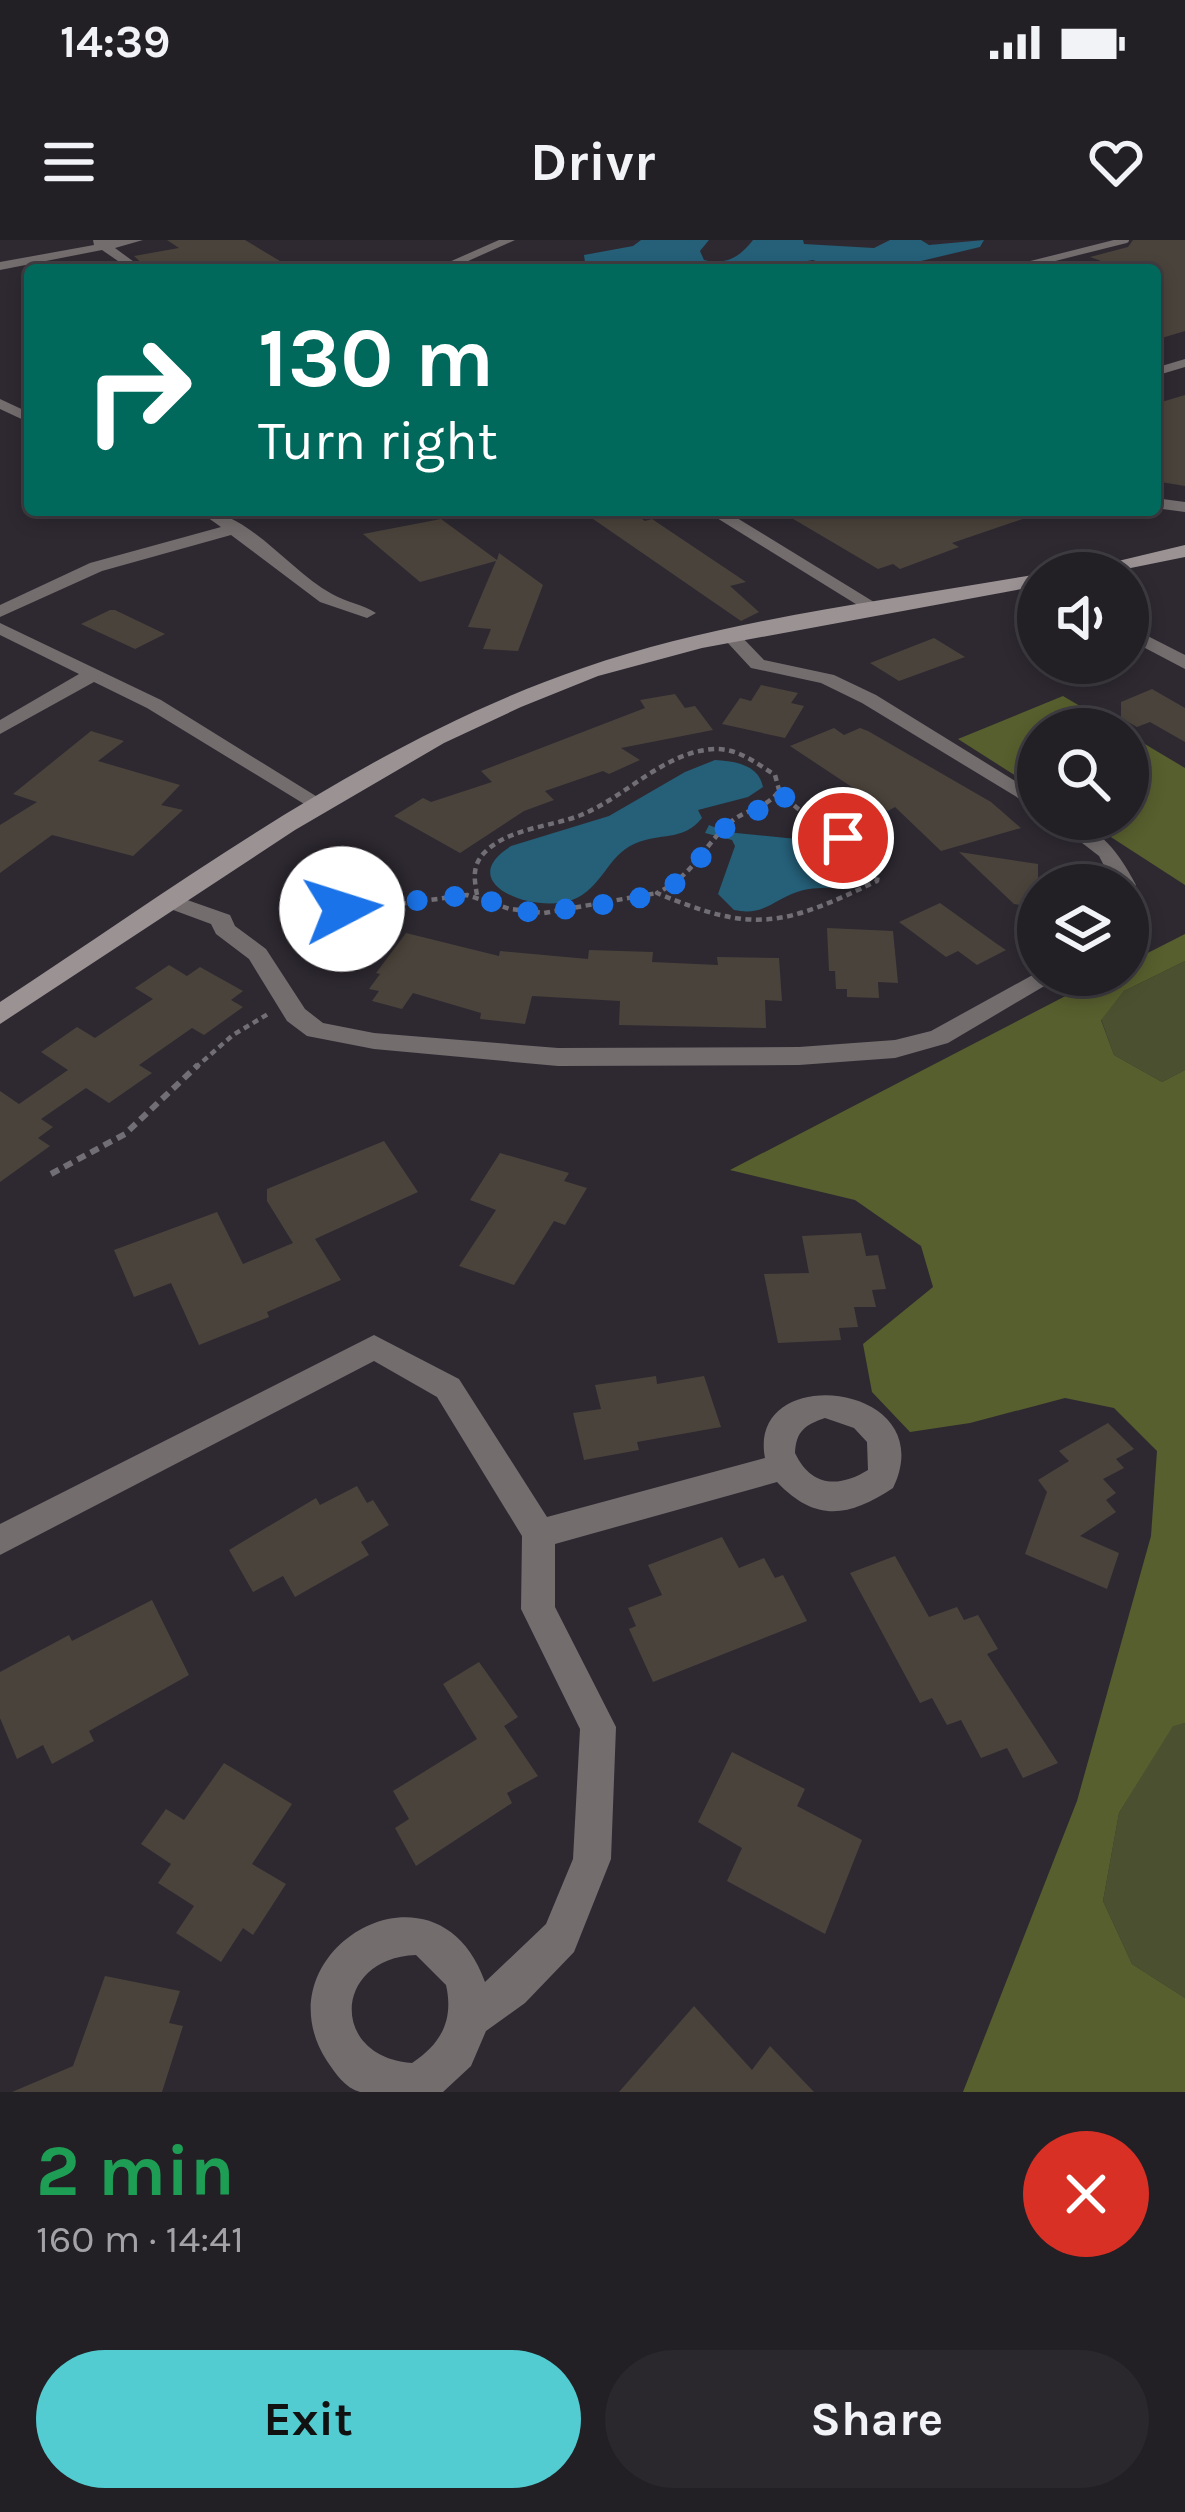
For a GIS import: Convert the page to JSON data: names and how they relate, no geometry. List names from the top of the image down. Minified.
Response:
{"page":{"status":"14:39","header":"Drivr","turn":["130 m","Turn right"],"heading":["2 min","160 m · 14:41"],"buttons":["Exit","Share"]}}
